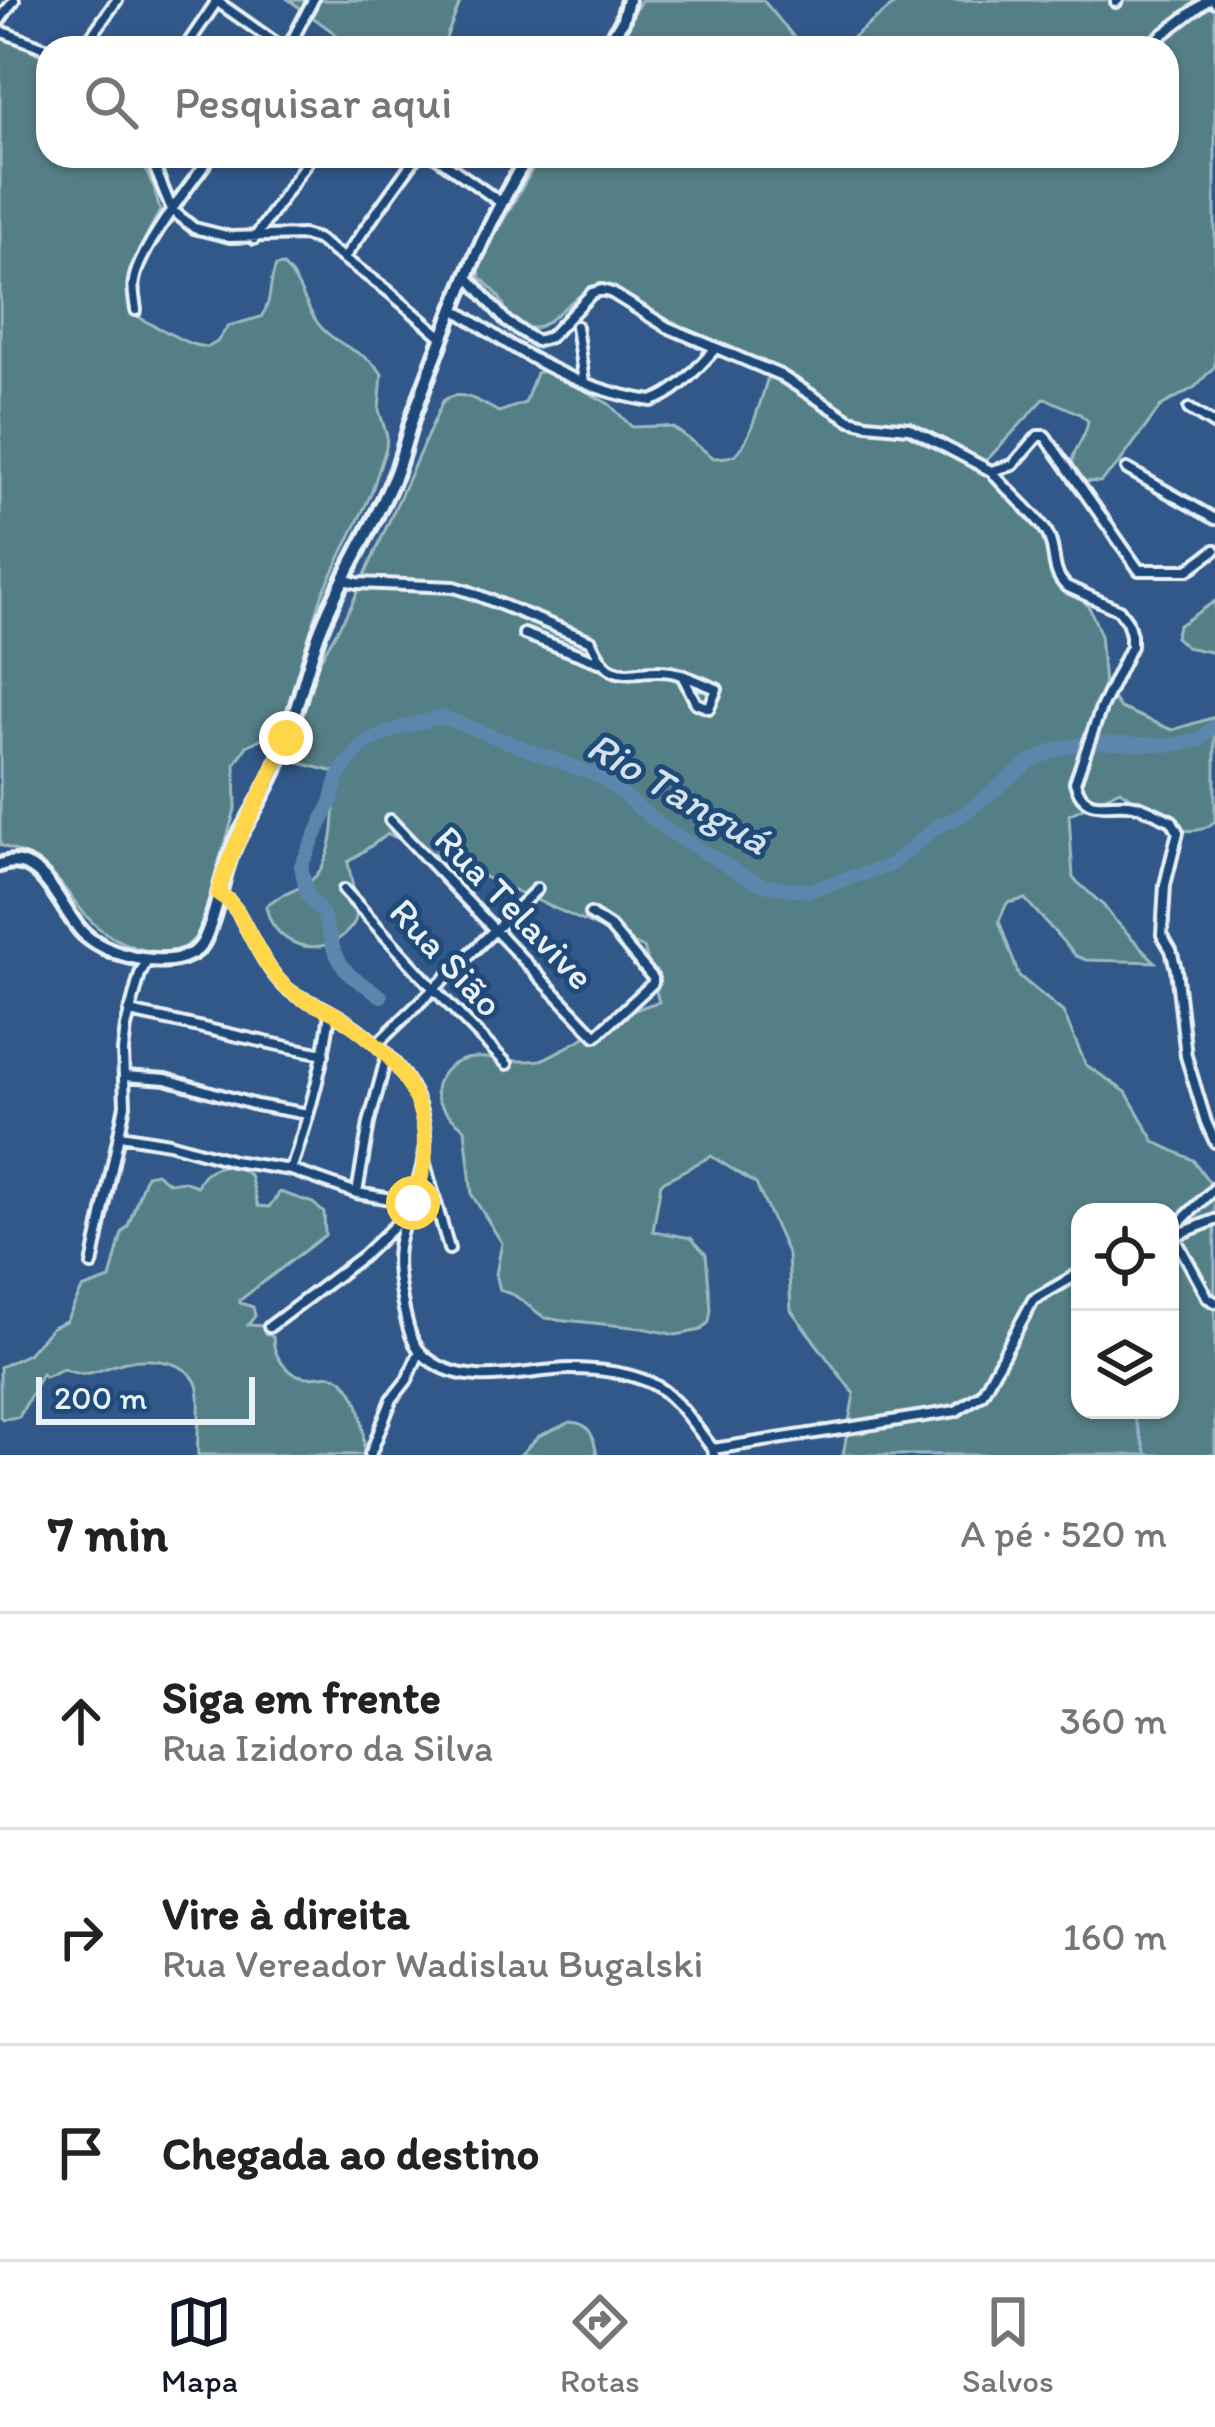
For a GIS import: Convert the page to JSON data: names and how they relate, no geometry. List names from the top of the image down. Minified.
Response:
{"streets":{"street":["Rua Telavive","Rua Sião"]},"water":["Rio Tanguá"],"scale_bar":"200 m","page":{"search":"Pesquisar aqui","scale":"200 m","heading":["7 min","A pé · 520 m"],"list":[["Siga em frente","Rua Izidoro da Silva","360 m"],["Vire à direita","Rua Vereador Wadislau Bugalski","160 m"],"Chegada ao destino"],"nav":["Mapa","Rotas","Salvos"]}}
